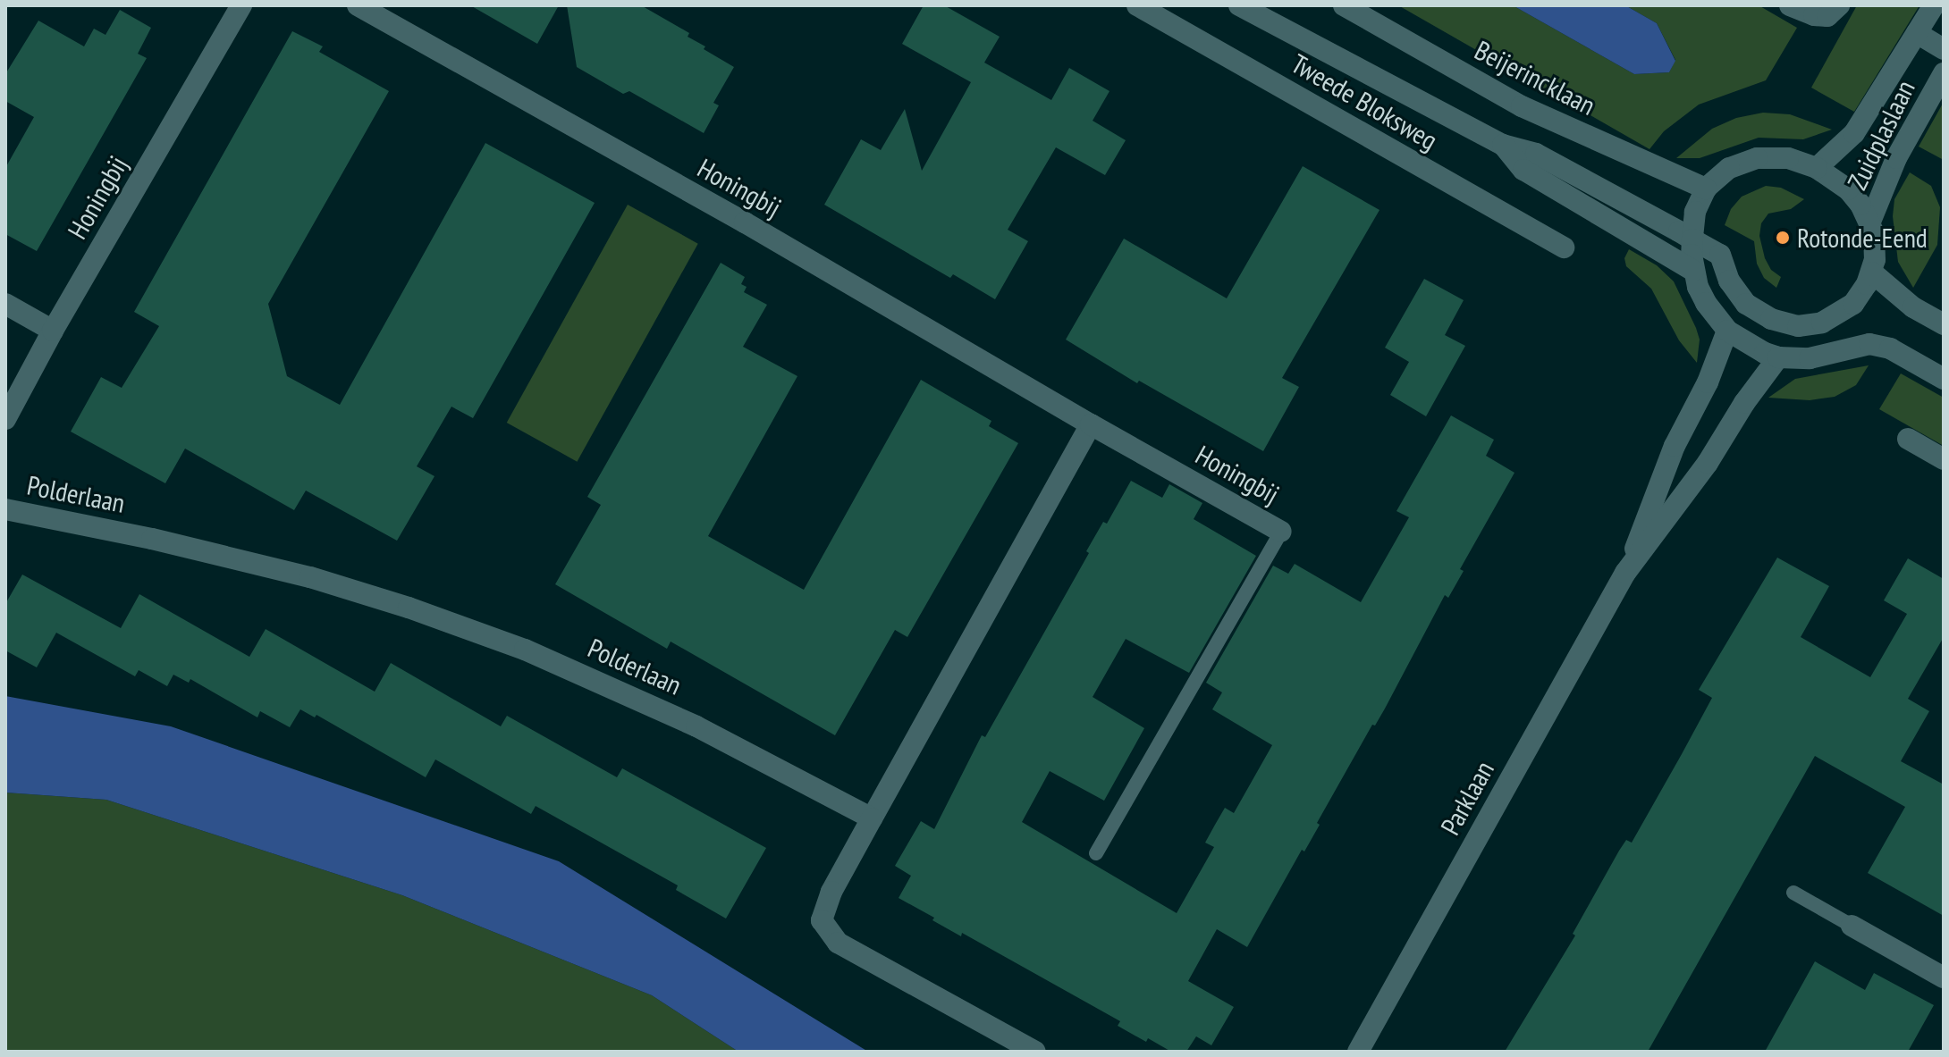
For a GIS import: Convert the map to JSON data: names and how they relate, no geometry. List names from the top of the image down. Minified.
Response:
{"streets":{"street":["Beijerincklaan","Tweede Bloksweg","Zuidplaslaan","Honingbij","Polderlaan","Parklaan"]},"crossings":[["Beijerincklaan","Zuidplaslaan"],["Beijerincklaan","Parklaan"],["Zuidplaslaan","Parklaan"]],"places":["Rotonde-Eend"]}
